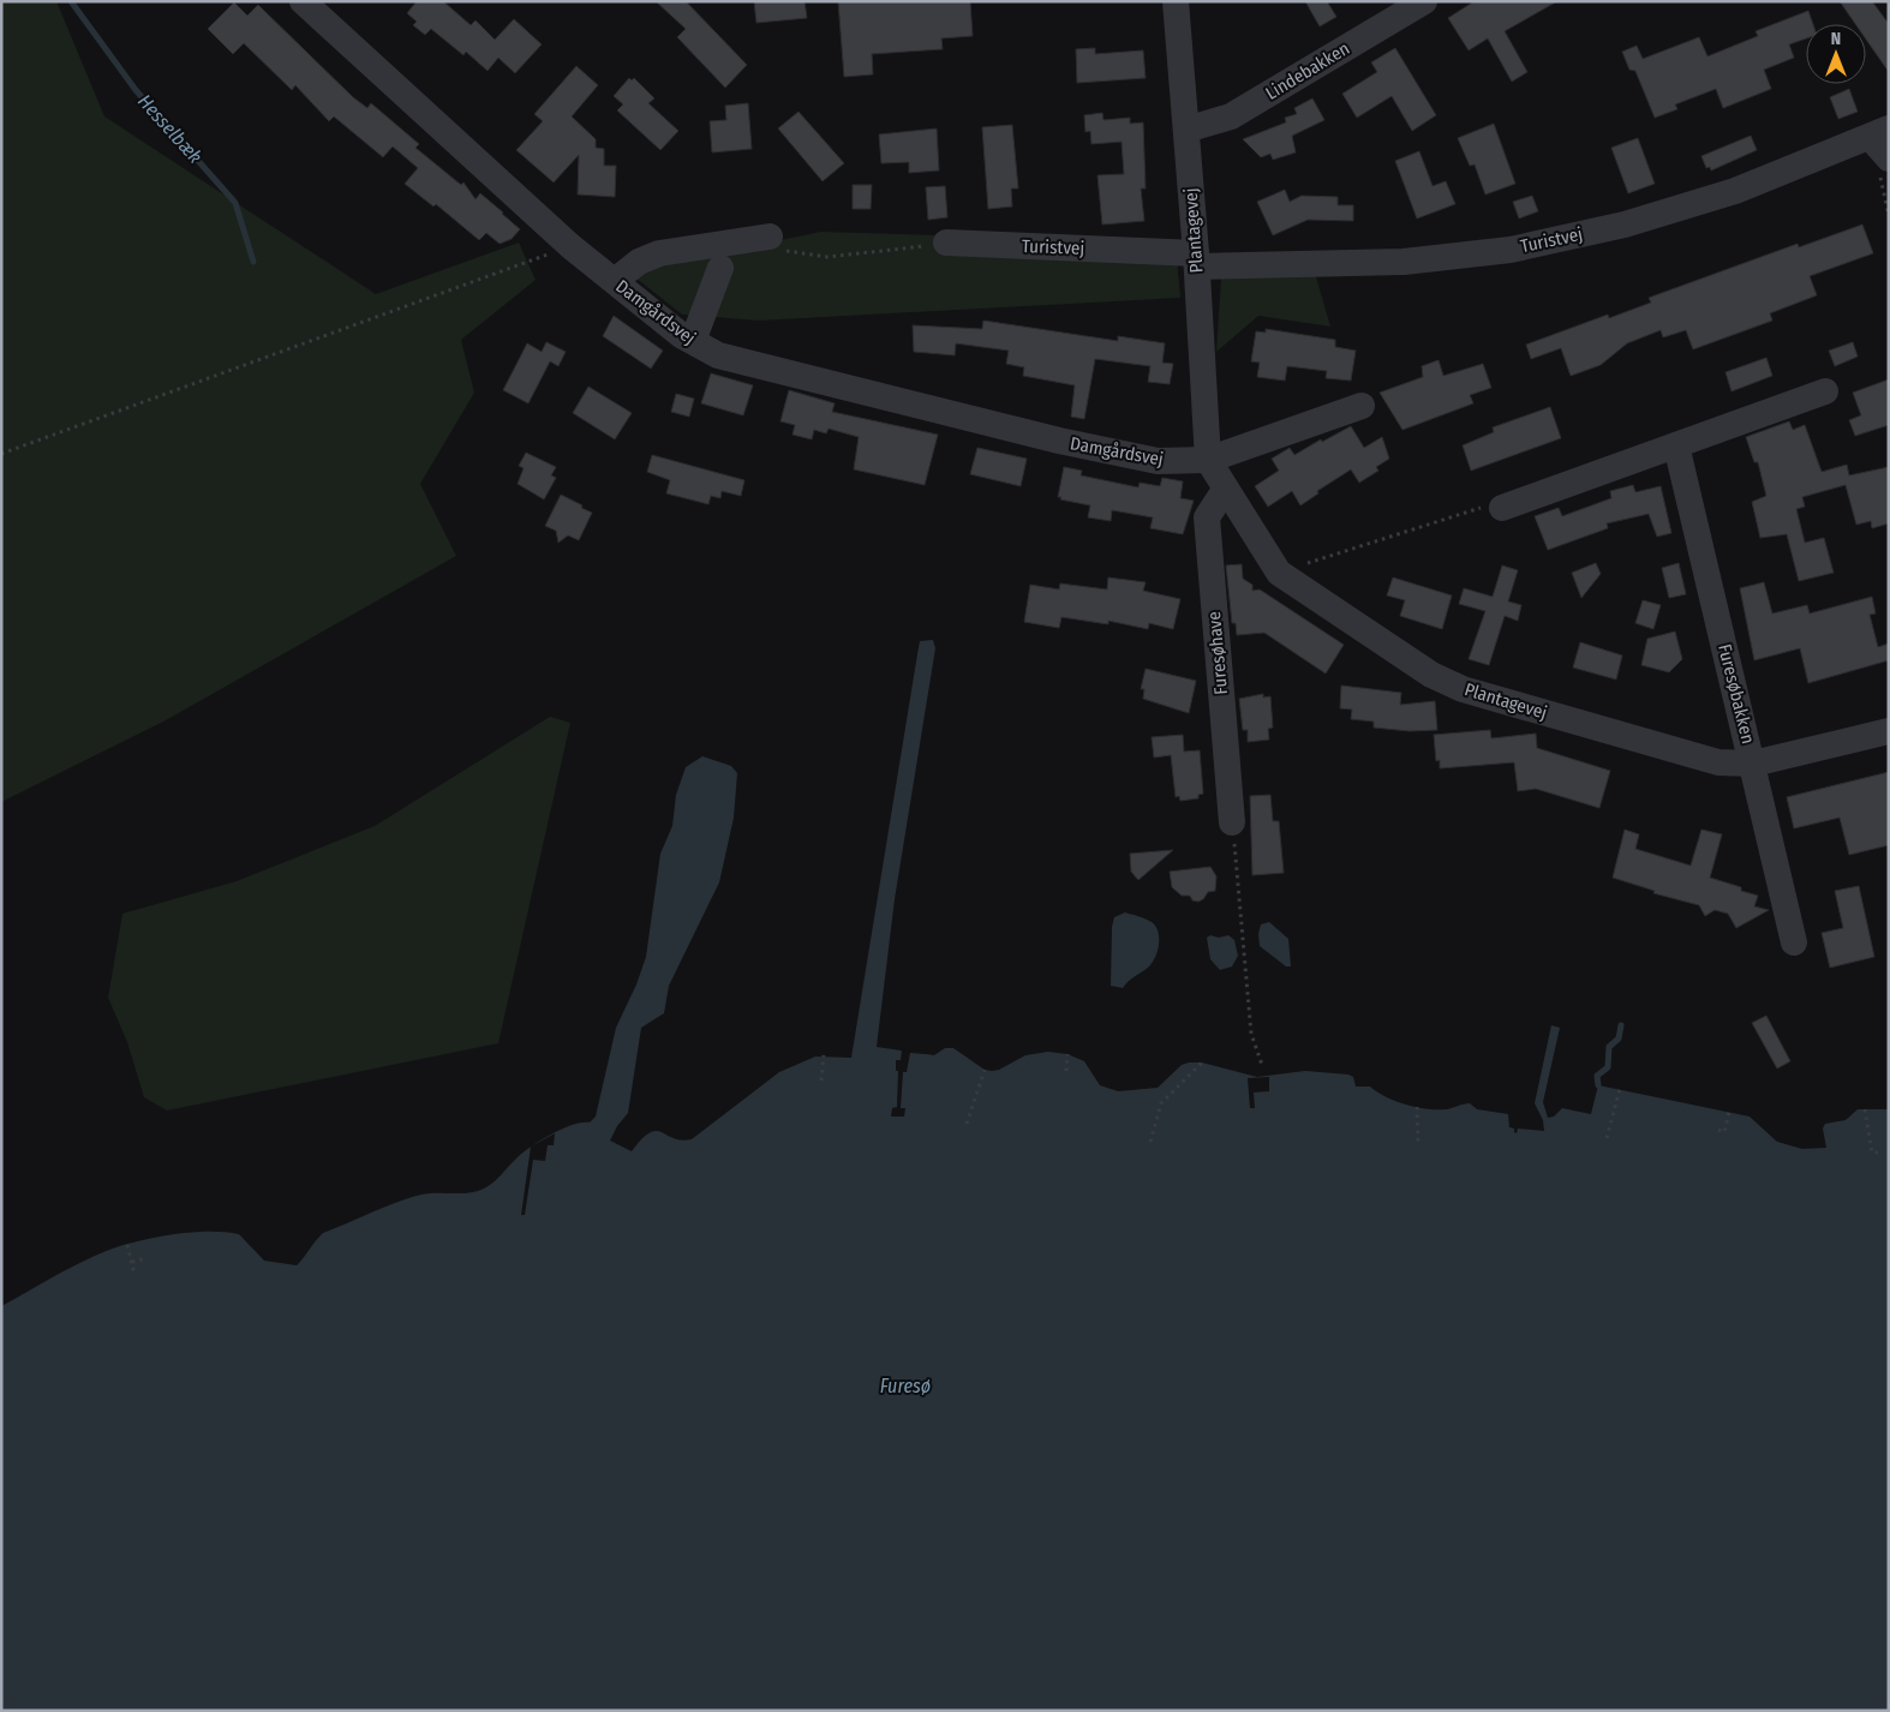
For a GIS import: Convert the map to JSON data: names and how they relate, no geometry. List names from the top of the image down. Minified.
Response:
{"streets":{"street":["Lindebakken","Plantagevej","Turistvej","Damgårdsvej","Furesøhave","Furesøbakken"]},"crossings":[["Lindebakken","Plantagevej"],["Plantagevej","Turistvej"],["Plantagevej","Damgårdsvej"],["Plantagevej","Furesøhave"],["Plantagevej","Furesøbakken"]],"water":["Hesselbæk","Furesø"],"north":"top"}
